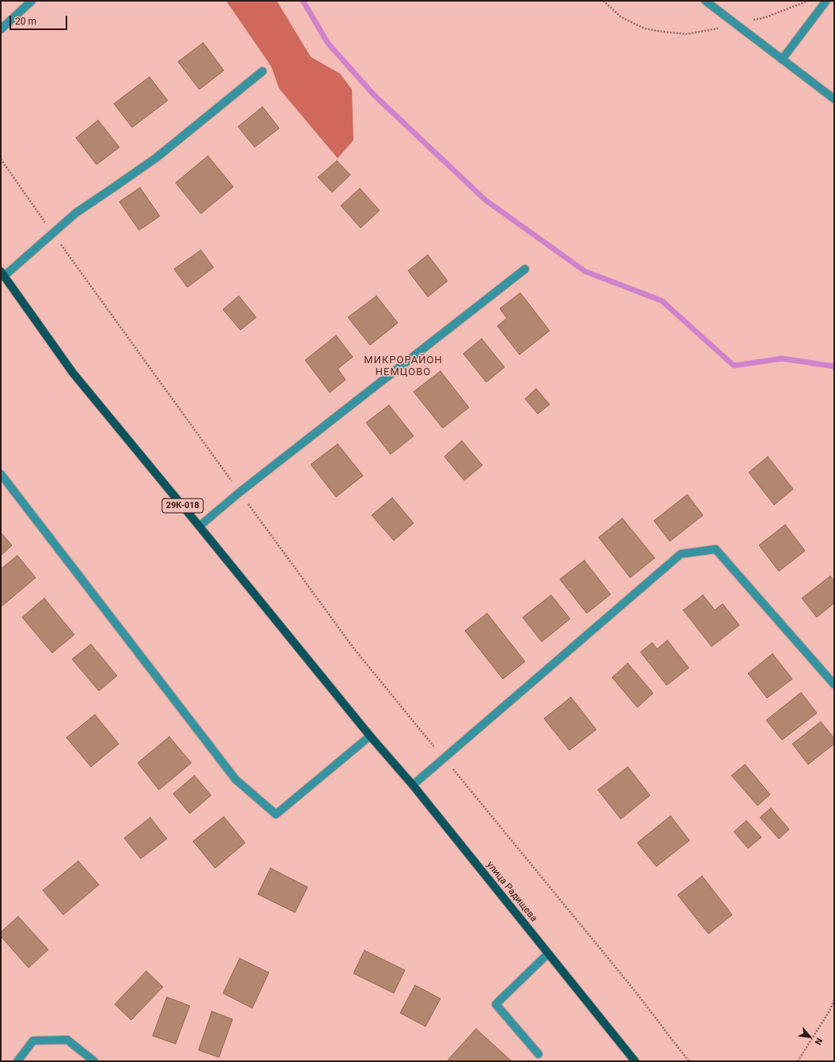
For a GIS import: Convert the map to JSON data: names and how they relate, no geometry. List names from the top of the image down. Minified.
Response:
{"streets":{"main road":["29К-018","улица Радищева"]},"crossings":[["29К-018","улица Радищева"]],"districts":["МИКРОРАЙОН НЕМЦОВО"],"scale_bar":"20 m","north":"bottom right"}
